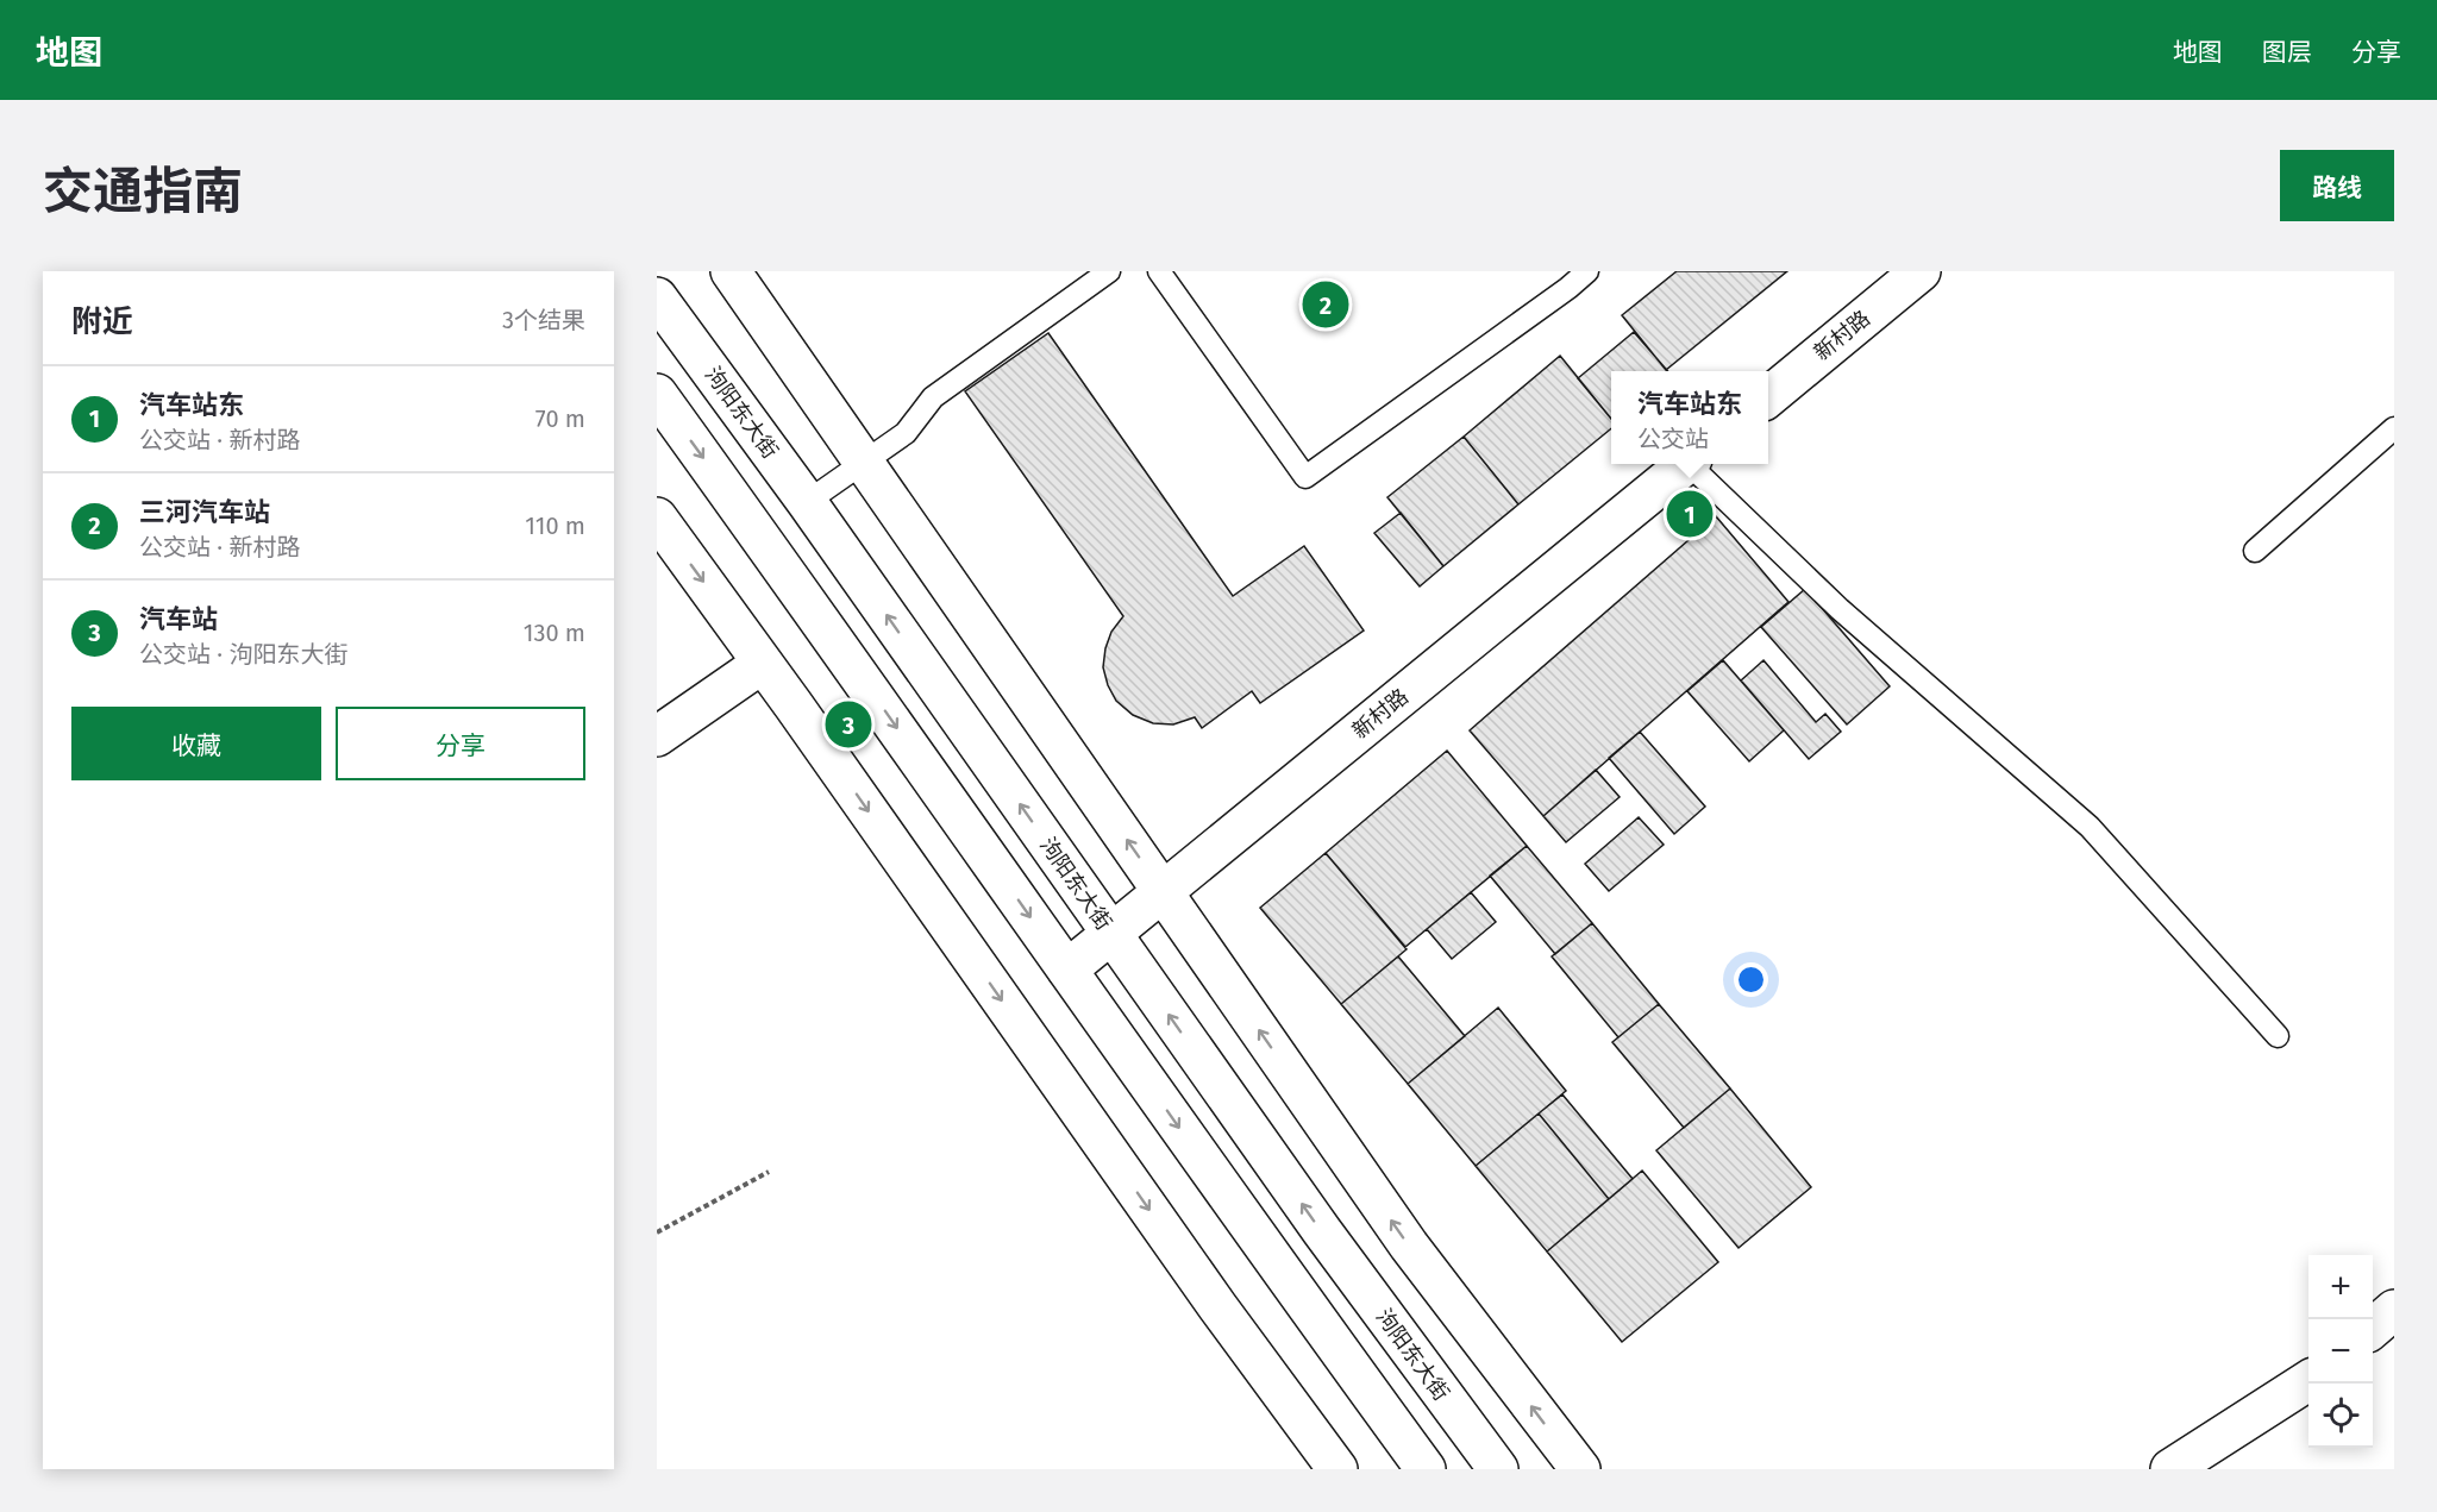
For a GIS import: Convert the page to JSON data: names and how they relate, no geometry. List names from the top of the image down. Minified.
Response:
{"streets":{"main road":["新村路","泃阳东大街"]},"crossings":[["新村路","泃阳东大街"]],"page":{"header":"地图","nav":["地图","图层","分享"],"title":"交通指南","buttons":["路线",["收藏","分享"]],"heading":["附近","3个结果"],"pins":["2","1","3"],"list":[{"mark":"1","name":"汽车站东","note":"公交站 · 新村路","value":"70 m"},{"mark":"2","name":"三河汽车站","note":"公交站 · 新村路","value":"110 m"},{"mark":"3","name":"汽车站","note":"公交站 · 泃阳东大街","value":"130 m"}],"popup":["汽车站东","公交站"],"map_buttons":["+","−"]}}
